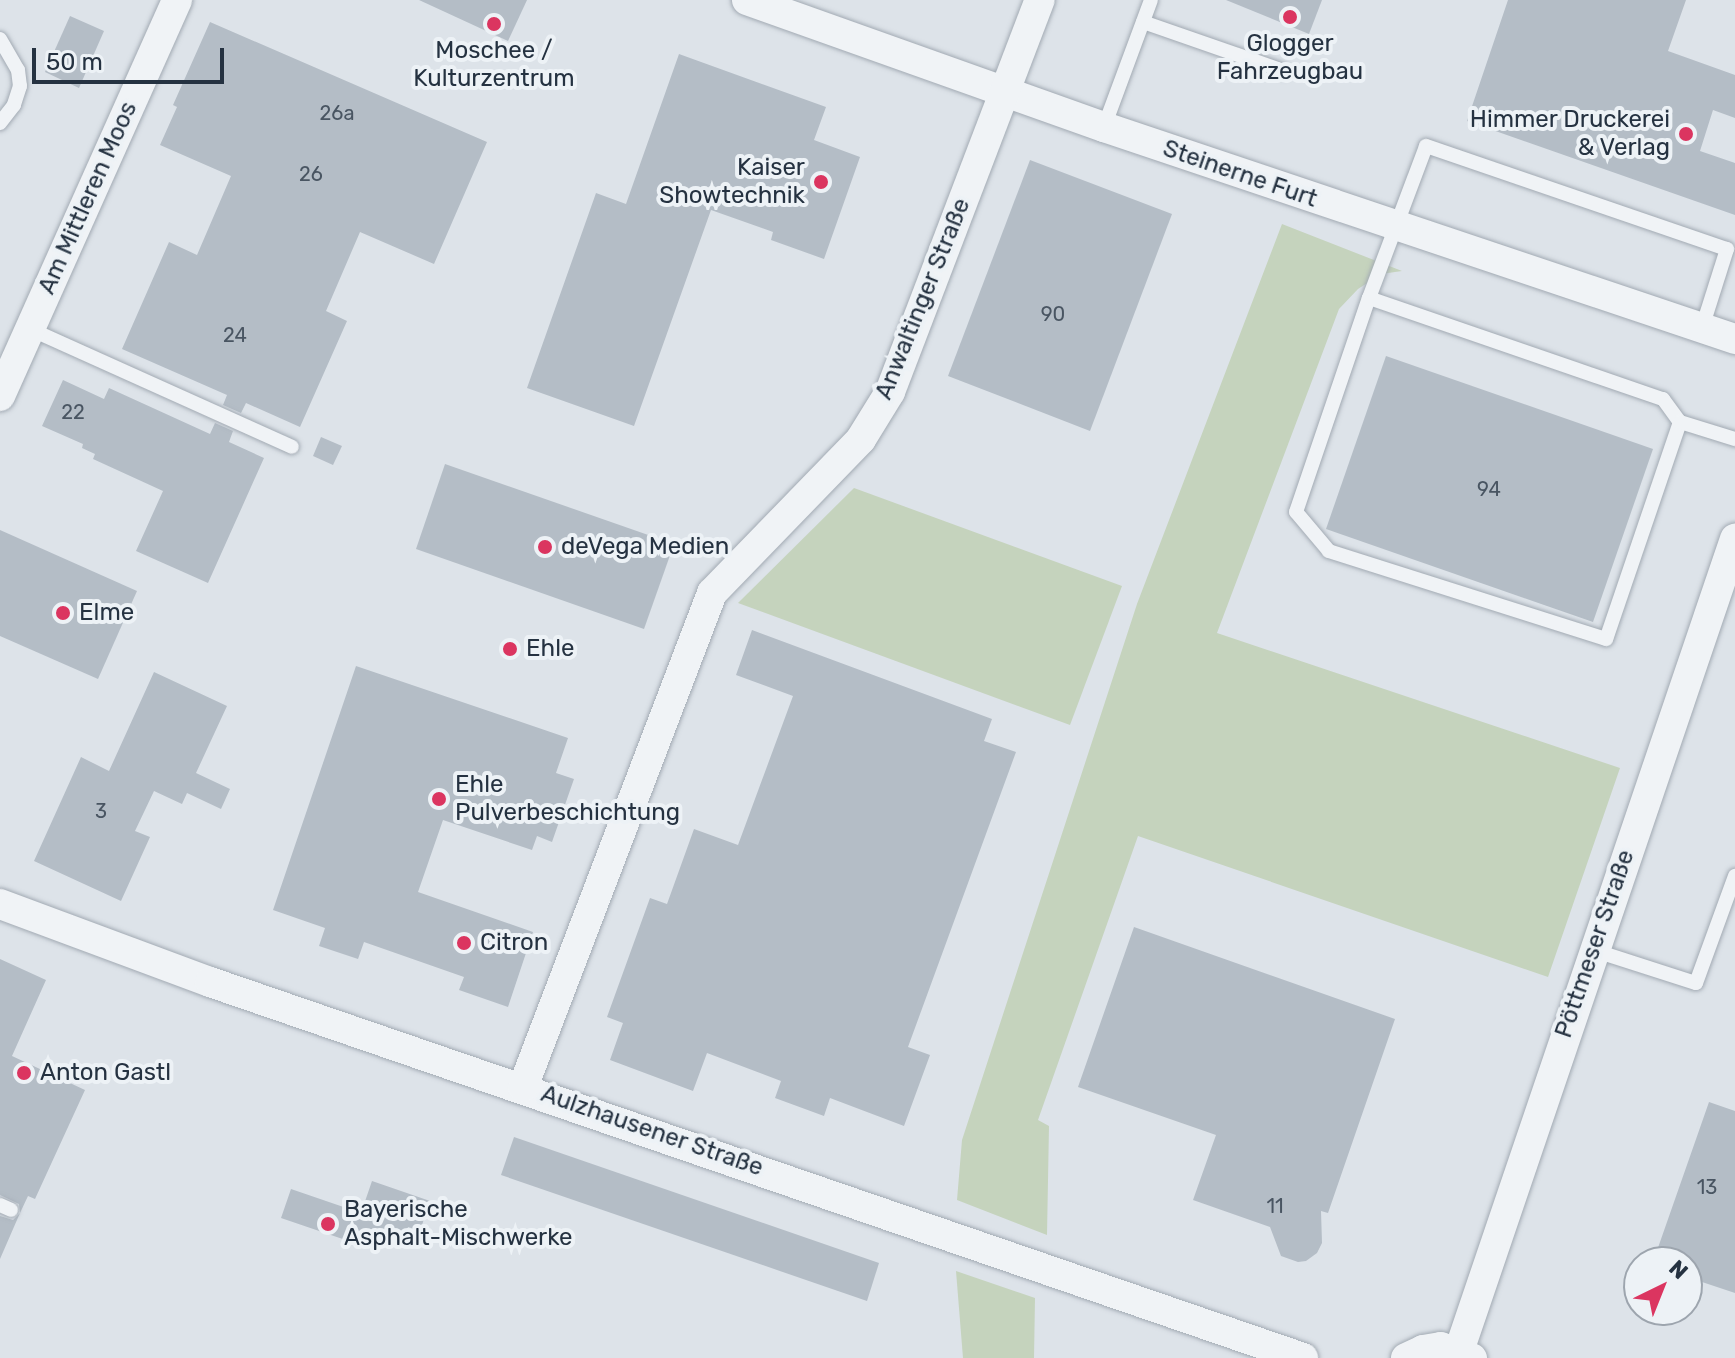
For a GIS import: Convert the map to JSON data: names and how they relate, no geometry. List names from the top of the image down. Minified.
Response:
{"streets":{"street":["Steinerne Furt","Am Mittleren Moos","Anwaltinger Straße","Pöttmeser Straße","Aulzhausener Straße"]},"crossings":[["Steinerne Furt","Anwaltinger Straße"],["Anwaltinger Straße","Aulzhausener Straße"]],"places":["Glogger Fahrzeugbau","Moschee / Kulturzentrum","Himmer Druckerei & Verlag","Kaiser Showtechnik","deVega Medien","Elme","Ehle","Ehle Pulverbeschichtung","Citron","Anton Gastl","Bayerische Asphalt-Mischwerke"],"house_numbers":["26a","26","90","24","22","94","3","13","11"],"scale_bar":"50 m","north":"top right"}
